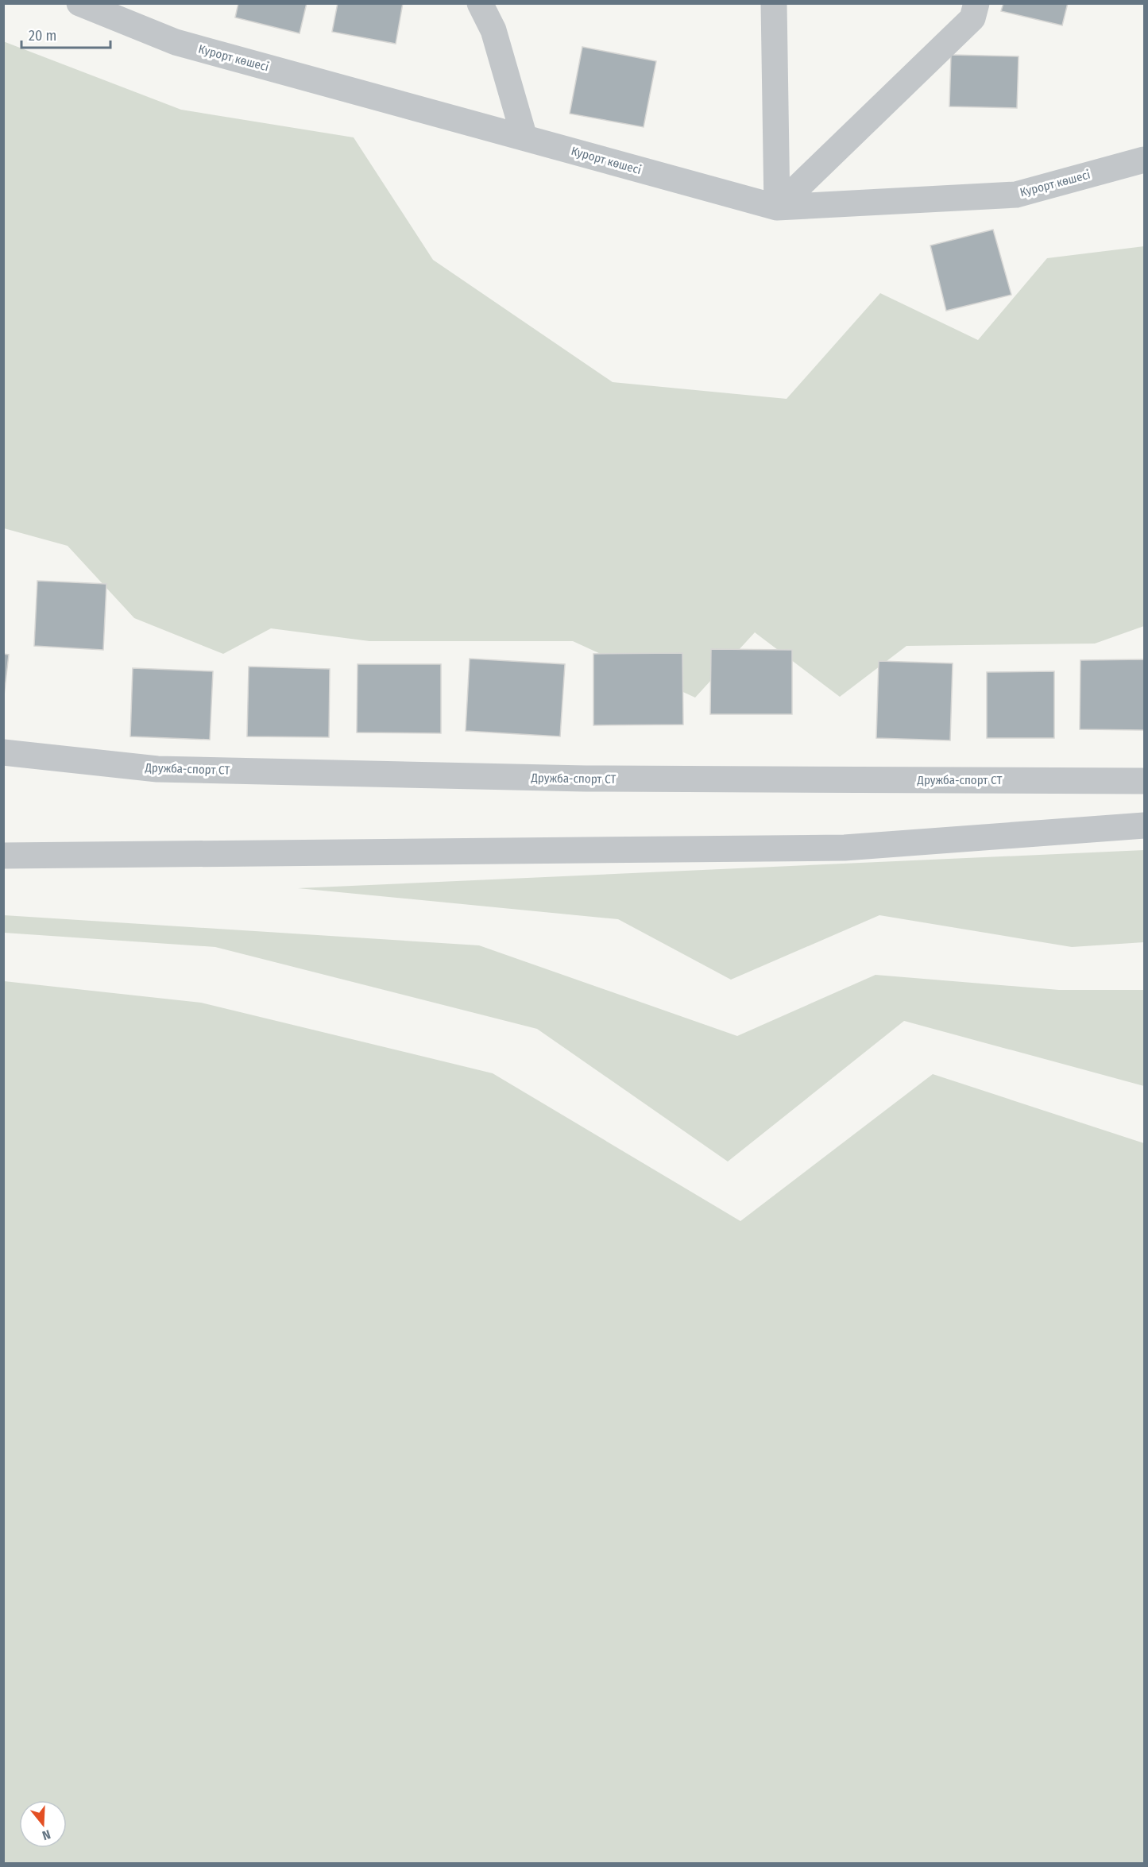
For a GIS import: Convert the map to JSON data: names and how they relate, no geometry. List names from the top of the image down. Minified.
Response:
{"streets":{"street":["Курорт көшесі","Дружба-спорт СТ"]},"scale_bar":"20 m","north":"bottom"}
